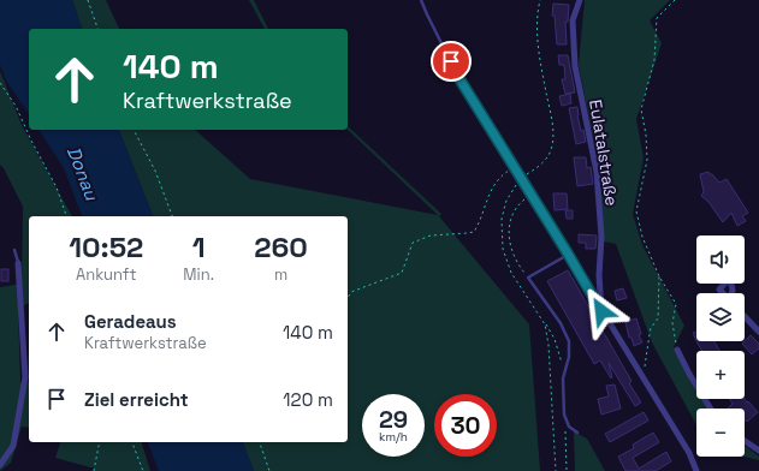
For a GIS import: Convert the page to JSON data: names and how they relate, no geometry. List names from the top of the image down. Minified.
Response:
{"streets":{"street":["Eulatalstraße"]},"water":["Donau"],"page":{"turn":["140 m","Kraftwerkstraße"],"eta":["10:52","Ankunft","1","Min.","260","m"],"map_buttons":["+","−"],"list":[{"name":"Geradeaus","note":"Kraftwerkstraße","value":"140 m"},{"name":"Ziel erreicht","value":"120 m"}],"speed":"29 km/h","limit":"30"}}
